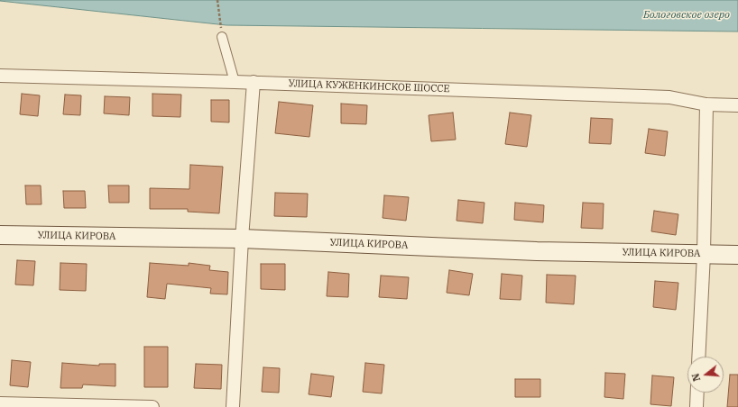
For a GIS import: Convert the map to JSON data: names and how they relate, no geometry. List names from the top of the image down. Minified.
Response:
{"streets":{"main road":["УЛИЦА КИРОВА"],"street":["УЛИЦА КУЖЕНКИНСКОЕ ШОССЕ"]},"water":["Бологовское озеро"],"north":"left"}
